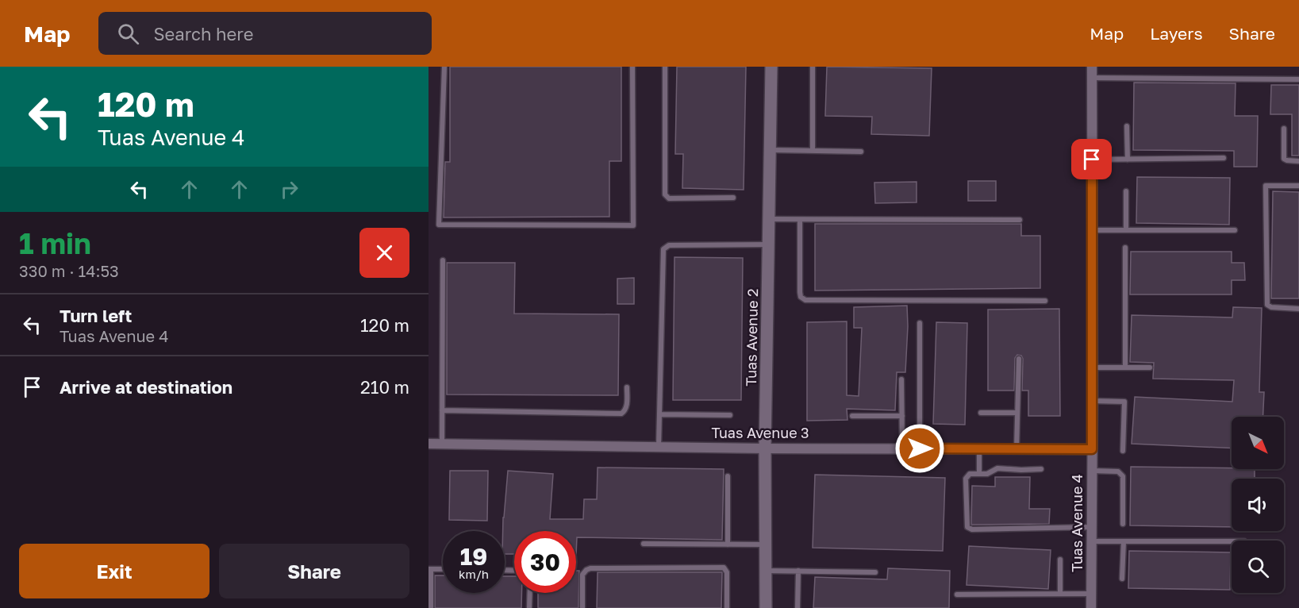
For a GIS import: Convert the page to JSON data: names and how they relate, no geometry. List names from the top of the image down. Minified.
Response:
{"streets":{"street":["Tuas Avenue 2","Tuas Avenue 3","Tuas Avenue 4"]},"crossings":[["Tuas Avenue 2","Tuas Avenue 3"],["Tuas Avenue 3","Tuas Avenue 4"]],"north":"bottom right","page":{"header":"Map","search":"Search here","nav":["Map","Layers","Share"],"turn":["120 m","Tuas Avenue 4"],"heading":["1 min","330 m · 14:53"],"list":[{"name":"Turn left","note":"Tuas Avenue 4","value":"120 m"},{"name":"Arrive at destination","value":"210 m"}],"speed":"19 km/h","limit":"30","buttons":["Exit","Share"]}}
